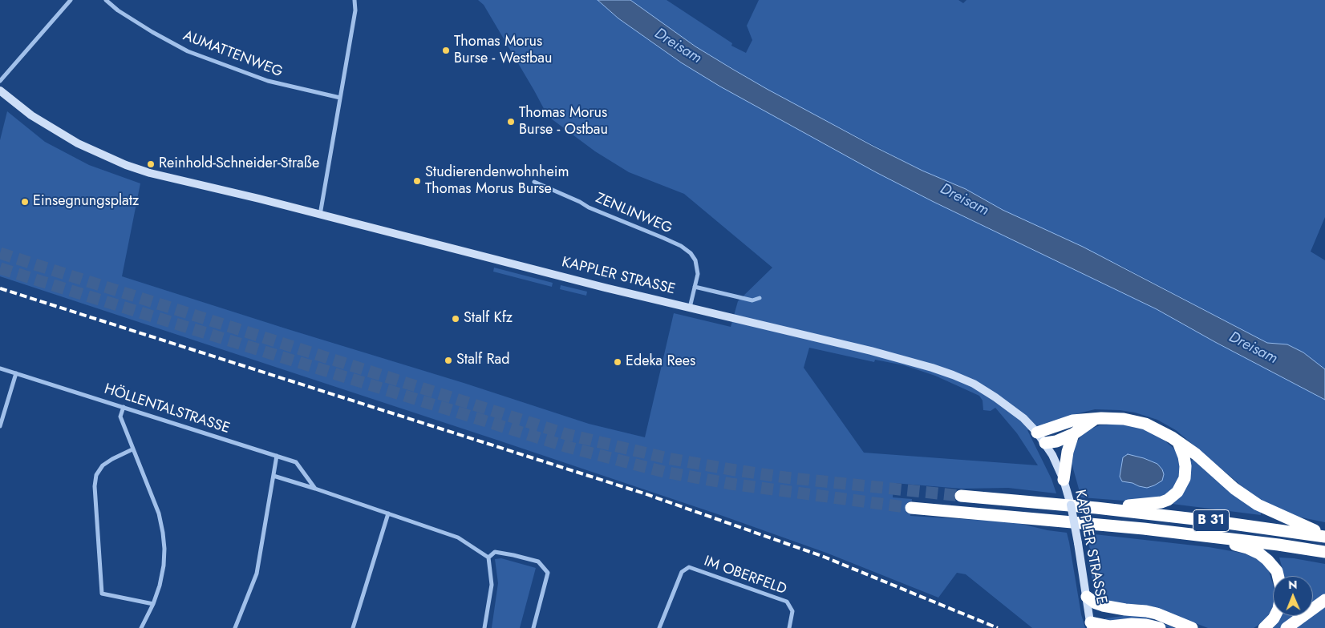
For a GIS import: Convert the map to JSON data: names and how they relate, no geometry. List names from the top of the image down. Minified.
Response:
{"streets":{"highway":["B 31"],"street":["AUMATTENWEG","ZENLINWEG","KAPPLER STRASSE","HÖLLENTALSTRASSE","IM OBERFELD"]},"crossings":[["ZENLINWEG","KAPPLER STRASSE"]],"water":["Dreisam"],"places":["Thomas Morus Burse - Westbau","Thomas Morus Burse - Ostbau","Reinhold-Schneider-Straße","Studierendenwohnheim Thomas Morus Burse","Einsegnungsplatz","Stalf Kfz","Stalf Rad","Edeka Rees"],"north":"top"}
